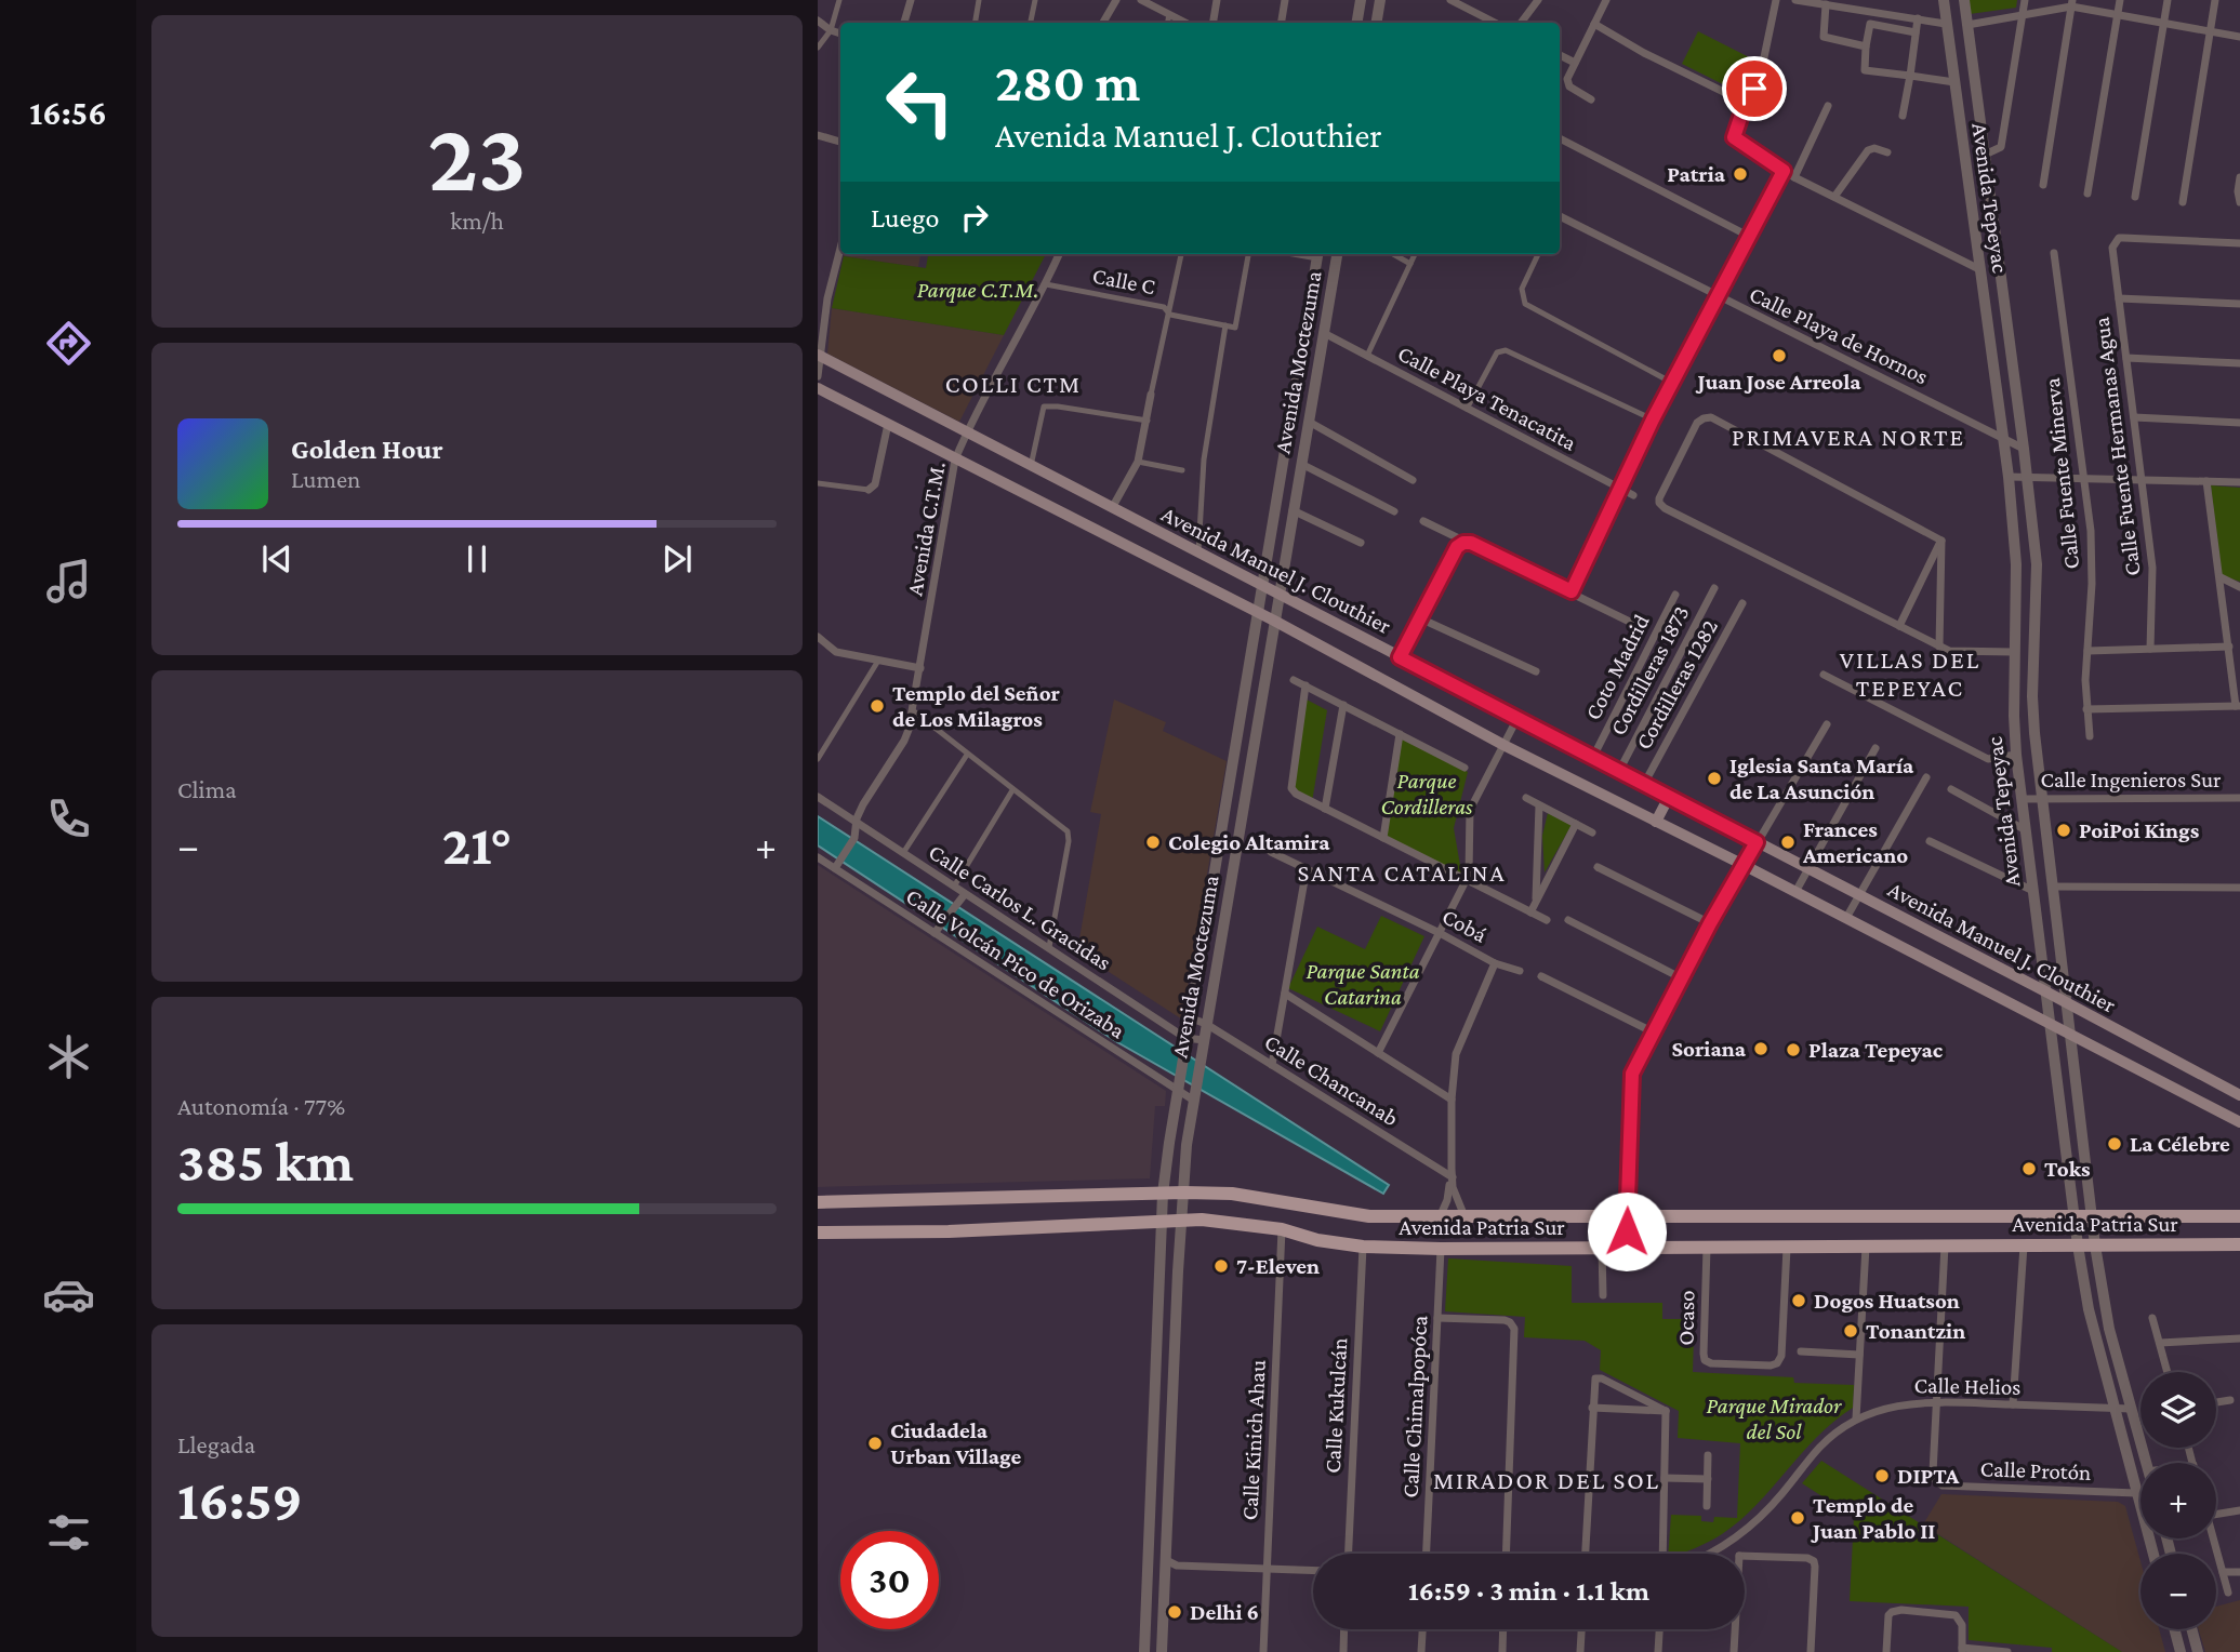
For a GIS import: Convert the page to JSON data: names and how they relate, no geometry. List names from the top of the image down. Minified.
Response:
{"streets":{"main road":["Avenida Manuel J. Clouthier","Avenida Patria Sur"],"street":["Avenida Tepeyac","Calle C","Calle Playa de Hornos","Avenida Moctezuma","Calle Playa Tenacatita","Calle Fuente Hermanas Agua","Calle Fuente Minerva","Avenida C.T.M.","Coto Madrid","Cordilleras 1873","Cordilleras 1282","Calle Ingenieros Sur","Calle Carlos L. Gracidas","Cobá","Calle Volcán Pico de Orizaba","Calle Chancanab","Ocaso","Calle Helios","Calle Kukulcán","Calle Chimalpopóca","Calle Kinich Ahau","Calle Protón"]},"crossings":[["Avenida Tepeyac","Calle Playa de Hornos"],["Avenida Tepeyac","Avenida Manuel J. Clouthier"],["Avenida Tepeyac","Calle Ingenieros Sur"],["Avenida Tepeyac","Avenida Patria Sur"],["Avenida Tepeyac","Calle Helios"],["Avenida Tepeyac","Calle Protón"],["Calle C","Avenida C.T.M."],["Avenida Moctezuma","Calle Playa Tenacatita"],["Avenida Moctezuma","Avenida Manuel J. Clouthier"],["Avenida Moctezuma","Calle Carlos L. Gracidas"],["Avenida Moctezuma","Calle Volcán Pico de Orizaba"],["Avenida Moctezuma","Calle Chancanab"],["Avenida Moctezuma","Avenida Patria Sur"],["Avenida C.T.M.","Avenida Manuel J. Clouthier"],["Avenida C.T.M.","Calle Carlos L. Gracidas"],["Avenida C.T.M.","Calle Volcán Pico de Orizaba"],["Avenida Manuel J. Clouthier","Coto Madrid"],["Avenida Manuel J. Clouthier","Cordilleras 1873"],["Avenida Manuel J. Clouthier","Cordilleras 1282"],["Avenida Patria Sur","Ocaso"],["Avenida Patria Sur","Calle Kukulcán"],["Avenida Patria Sur","Calle Chimalpopóca"],["Avenida Patria Sur","Calle Kinich Ahau"],["Calle Helios","Calle Protón"]],"districts":["COLLI CTM","PRIMAVERA NORTE","VILLAS DEL TEPEYAC","SANTA CATALINA","MIRADOR DEL SOL"],"parks":["Parque C.T.M.","Parque Cordilleras","Parque Santa Catarina","Parque Mirador del Sol"],"places":["Patria","Juan Jose Arreola","Templo del Señor de Los Milagros","Iglesia Santa María de La Asunción","PoiPoi Kings","Colegio Altamira","Frances Americano","Soriana","Plaza Tepeyac","La Célebre","Toks","7-Eleven","Dogos Huatson","Tonantzin","Ciudadela Urban Village","DIPTA","Templo de Juan Pablo II","Delhi 6"],"page":{"tabs":"16:56","tile":[["23","km/h"],"Clima",["Autonomía · 77%","385 km"],["Llegada","16:59"]],"turn":["280 m","Avenida Manuel J. Clouthier"],"then":"Luego","song":["Golden Hour","Lumen"],"heat":["−","21°","+"],"map_buttons":["+","−"],"limit":"30","trip":"16:59 · 3 min · 1.1 km"}}
